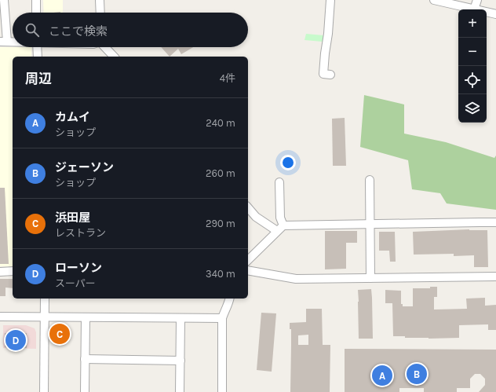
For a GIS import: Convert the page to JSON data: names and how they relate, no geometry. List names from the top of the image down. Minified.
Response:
{"page":{"map_buttons":["+","−"],"search":"ここで検索","heading":["周辺","4件"],"list":[{"mark":"A","name":"カムイ","note":"ショップ","value":"240 m"},{"mark":"B","name":"ジェーソン","note":"ショップ","value":"260 m"},{"mark":"C","name":"浜田屋","note":"レストラン","value":"290 m"},{"mark":"D","name":"ローソン","note":"スーパー","value":"340 m"}],"pins":["C","D","B","A"]}}
